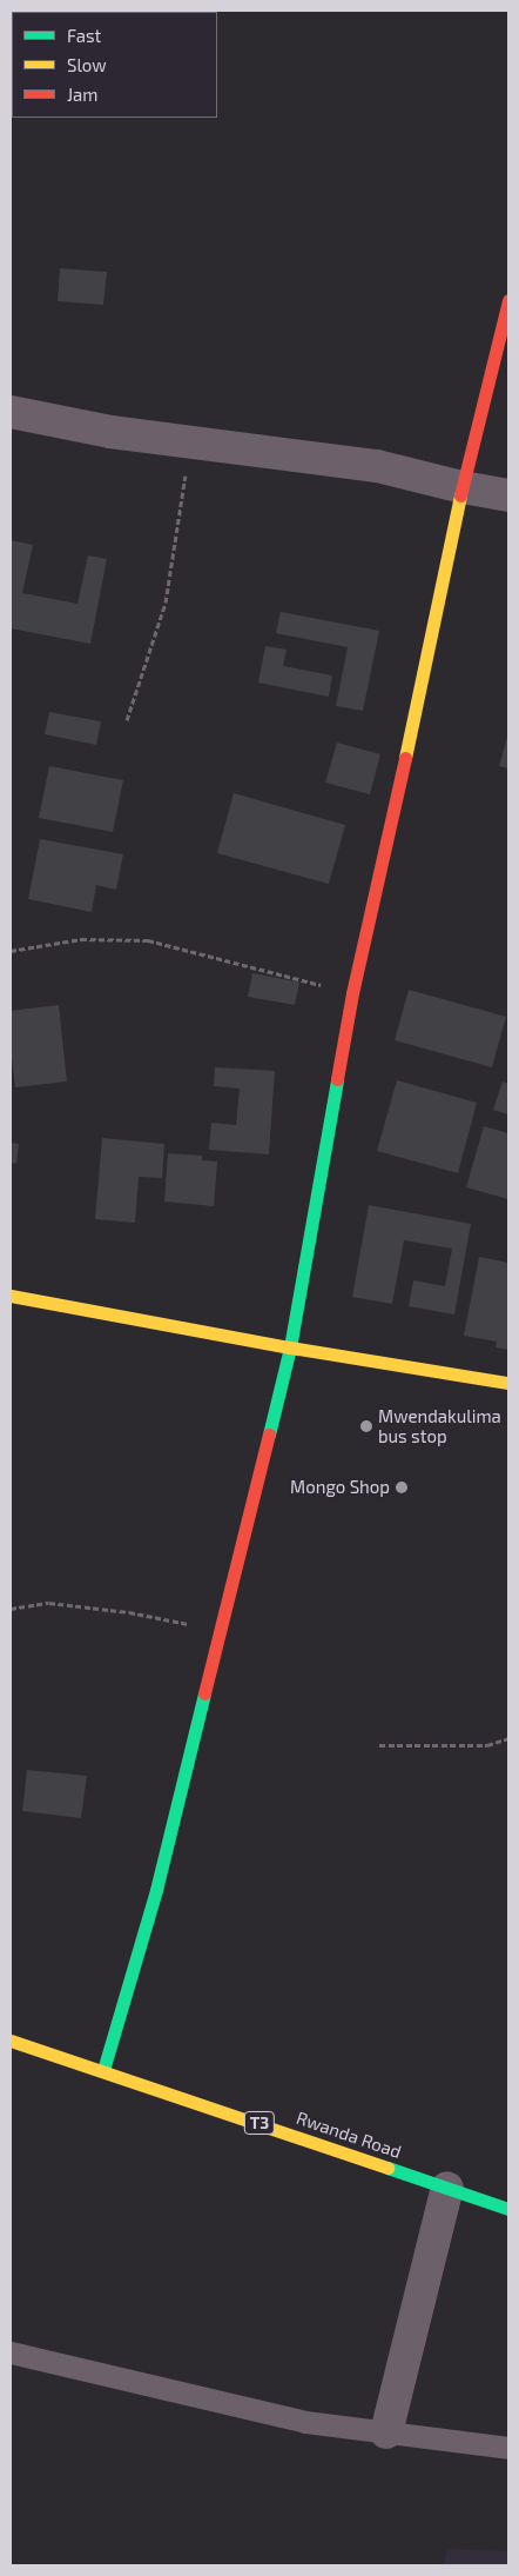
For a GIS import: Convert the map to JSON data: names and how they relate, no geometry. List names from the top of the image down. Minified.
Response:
{"streets":{"main road":["T3","Rwanda Road"]},"places":["Mwendakulima bus stop","Mongo Shop"],"legend":["Fast","Slow","Jam"]}
